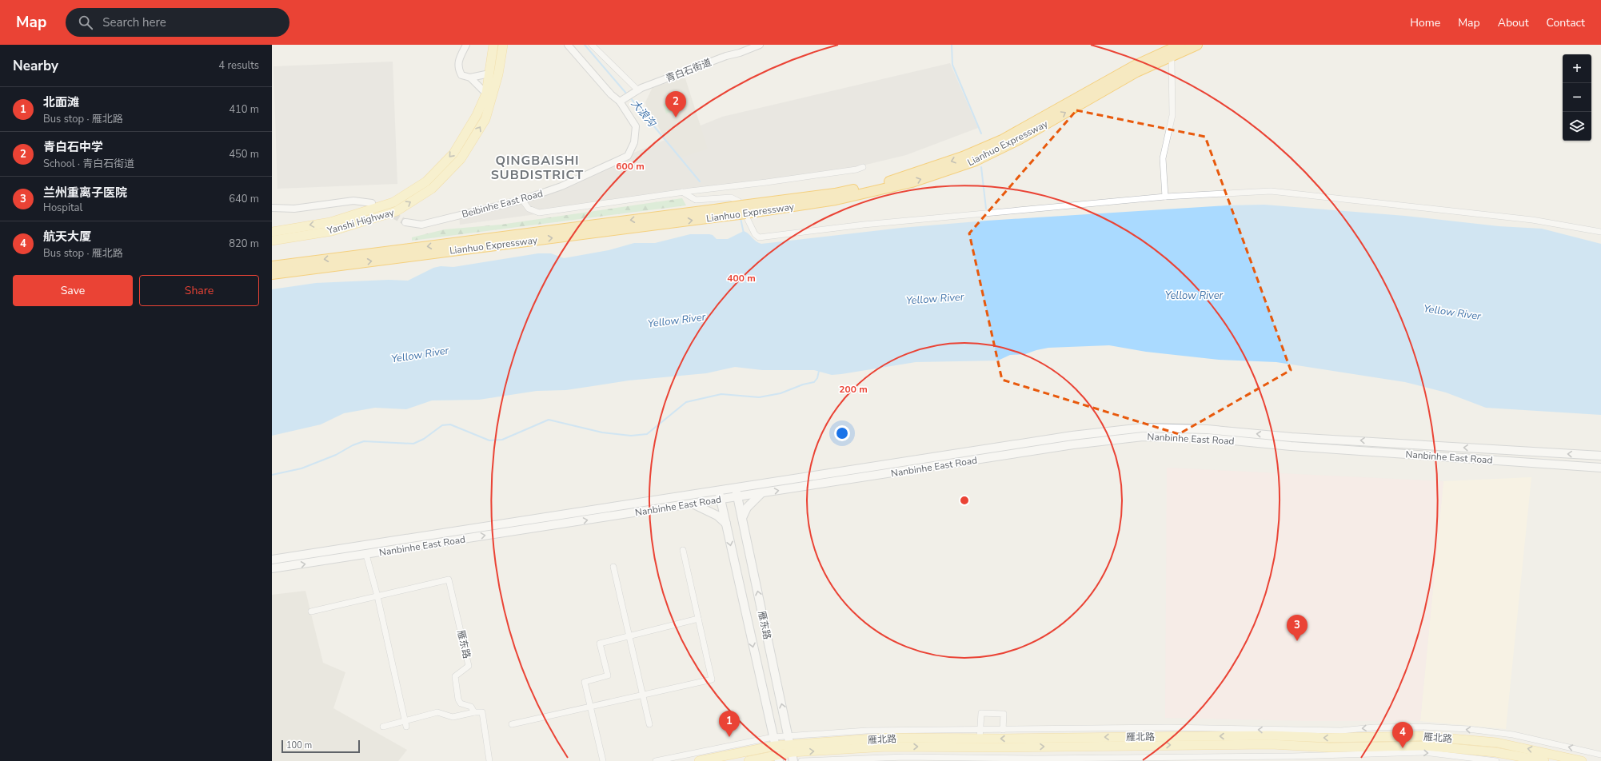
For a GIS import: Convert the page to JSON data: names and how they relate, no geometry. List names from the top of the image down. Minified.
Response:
{"streets":{"highway":["Lianhuo Expressway"],"main road":["Yanshi Highway","Nanbinhe East Road","雁东路","雁北路"],"street":["青白石街道","Beibinhe East Road"]},"crossings":[["青白石街道","Beibinhe East Road"],["Nanbinhe East Road","雁东路"],["雁东路","雁北路"]],"districts":["QINGBAISHI SUBDISTRICT"],"water":["大浪沟","Yellow River"],"scale_bar":"100 m","page":{"header":"Map","search":"Search here","nav":["Home","Map","About","Contact"],"heading":["Nearby","4 results"],"map_buttons":["+","−"],"list":[{"mark":"1","name":"北面滩","note":"Bus stop · 雁北路","value":"410 m"},{"mark":"2","name":"青白石中学","note":"School · 青白石街道","value":"450 m"},{"mark":"3","name":"兰州重离子医院","note":"Hospital","value":"640 m"},{"mark":"4","name":"航天大厦","note":"Bus stop · 雁北路","value":"820 m"}],"pins":["2","3","1","4"],"buttons":["Save","Share"],"scale":"100 m"},"rings":["600 m","400 m","200 m"]}
